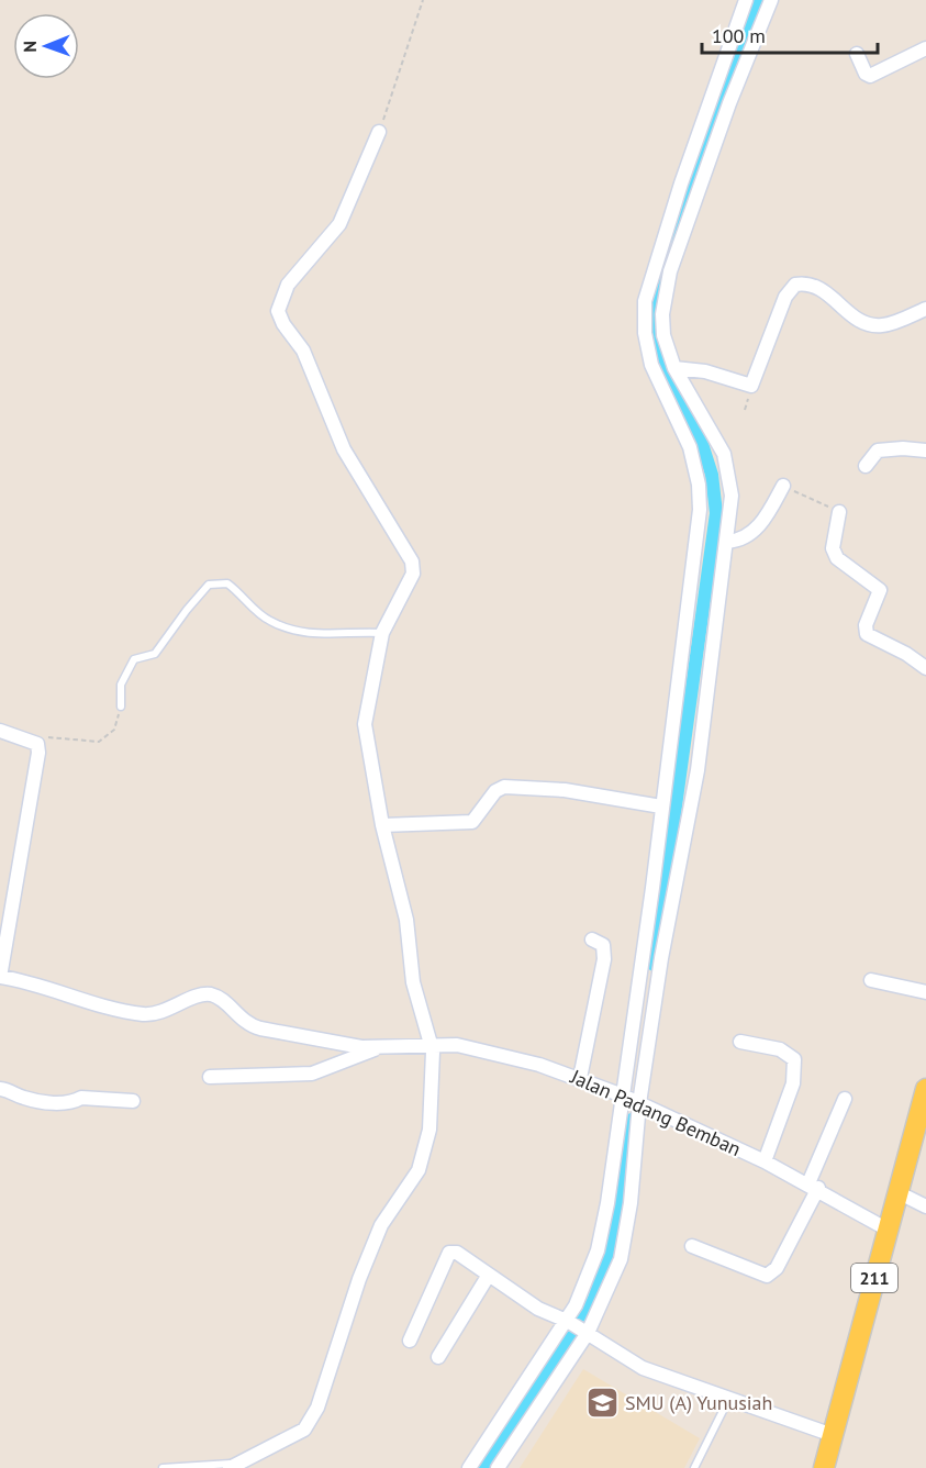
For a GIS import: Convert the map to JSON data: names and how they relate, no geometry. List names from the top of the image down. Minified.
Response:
{"streets":{"main road":["211"],"street":["Jalan Padang Bemban"]},"crossings":[["Jalan Padang Bemban","211"]],"places":{"school or university":["SMU (A) Yunusiah"]},"scale_bar":"100 m","north":"left"}
